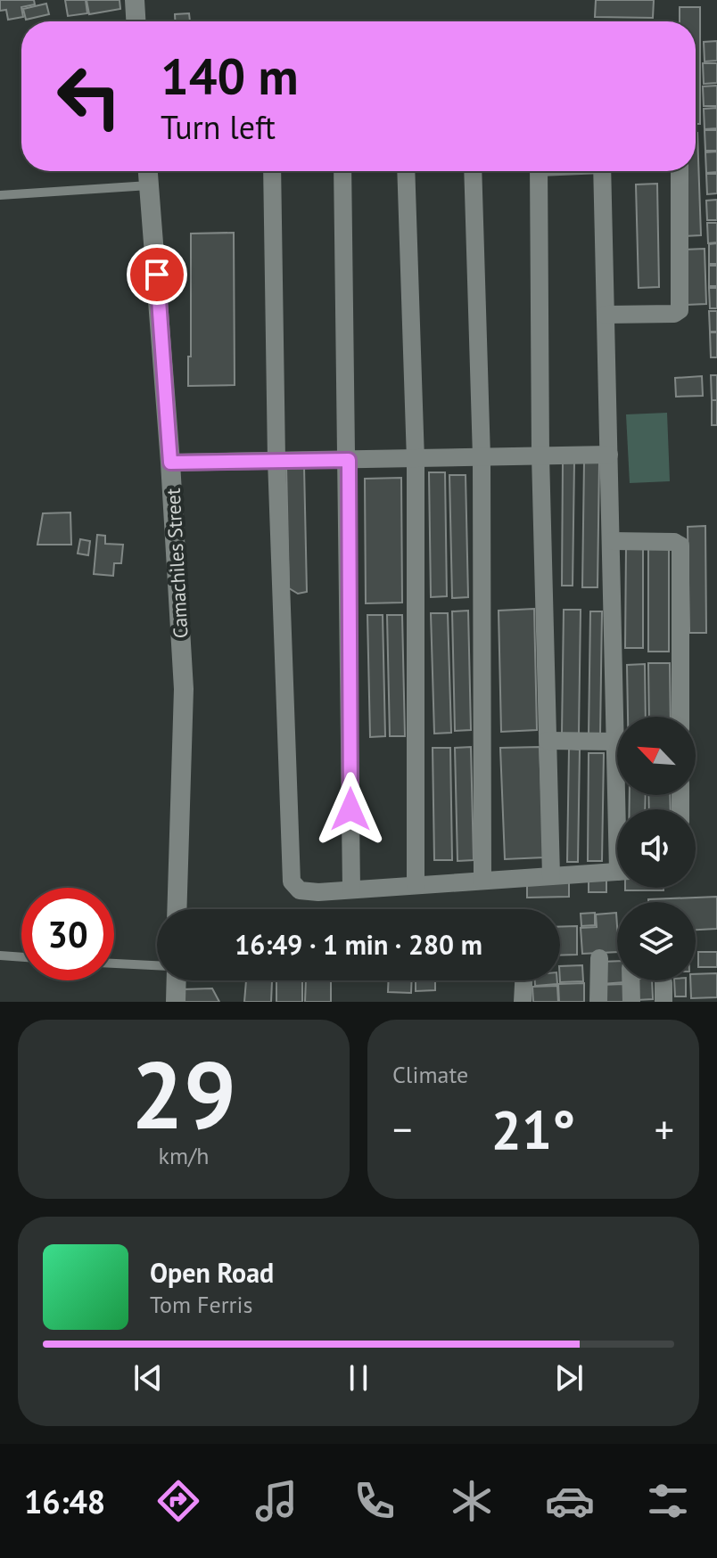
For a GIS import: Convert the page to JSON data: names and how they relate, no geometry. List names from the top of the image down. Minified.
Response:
{"streets":{"street":["Camachiles Street"]},"north":"top left","page":{"turn":["140 m","Turn left"],"limit":"30","trip":"16:49 · 1 min · 280 m","tile":[["29","km/h"],"Climate"],"heat":["−","21°","+"],"song":["Open Road","Tom Ferris"],"tabs":"16:48"}}
